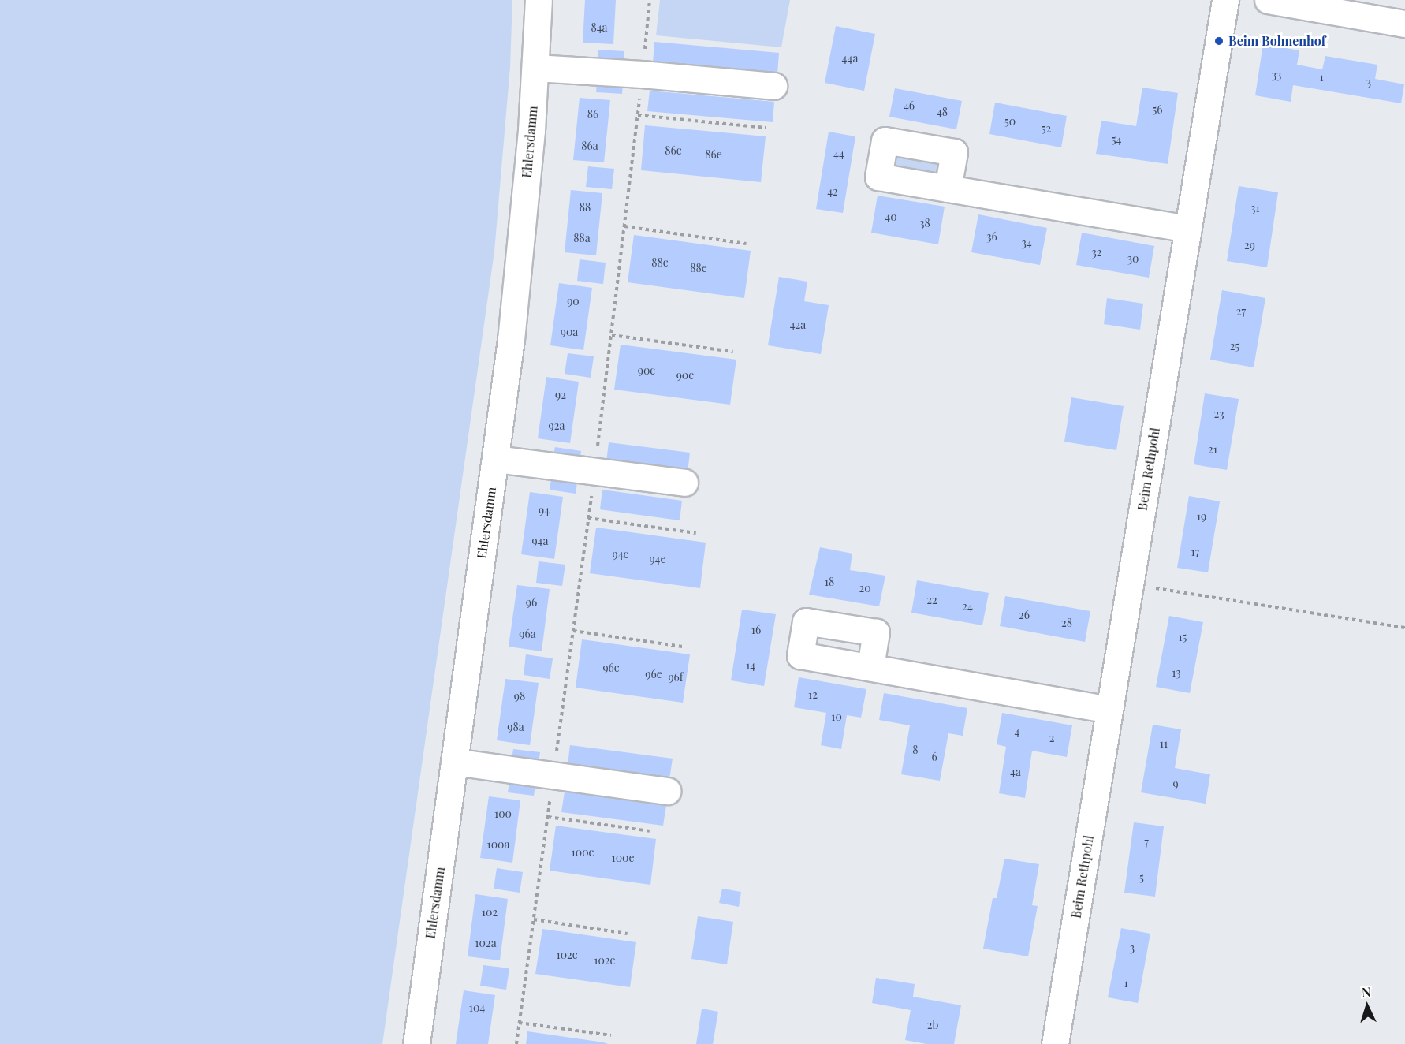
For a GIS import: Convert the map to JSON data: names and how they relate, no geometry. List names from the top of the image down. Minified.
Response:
{"streets":{"street":["Ehlersdamm","Beim Rethpohl"]},"places":["Beim Bohnenhof"],"house_numbers":["84a","44a","33","1","3","46","56","48","86","50","52","54","86a","86c","44","86e","42","88","31","40","38","36","88a","34","29","32","30","88c","88e","90","27","42a","90a","25","90c","90e","92","23","92a","21","94","19","94a","17","94c","94e","18","20","22","96","24","26","28","16","96a","15","14","96c","13","96e","96f","12","98","10","98a","4","2","11","8","6","4a","9","100","7","100a","100c","100e","5","102","102a","3","102c","102e","1","104","2b"],"north":"top"}
